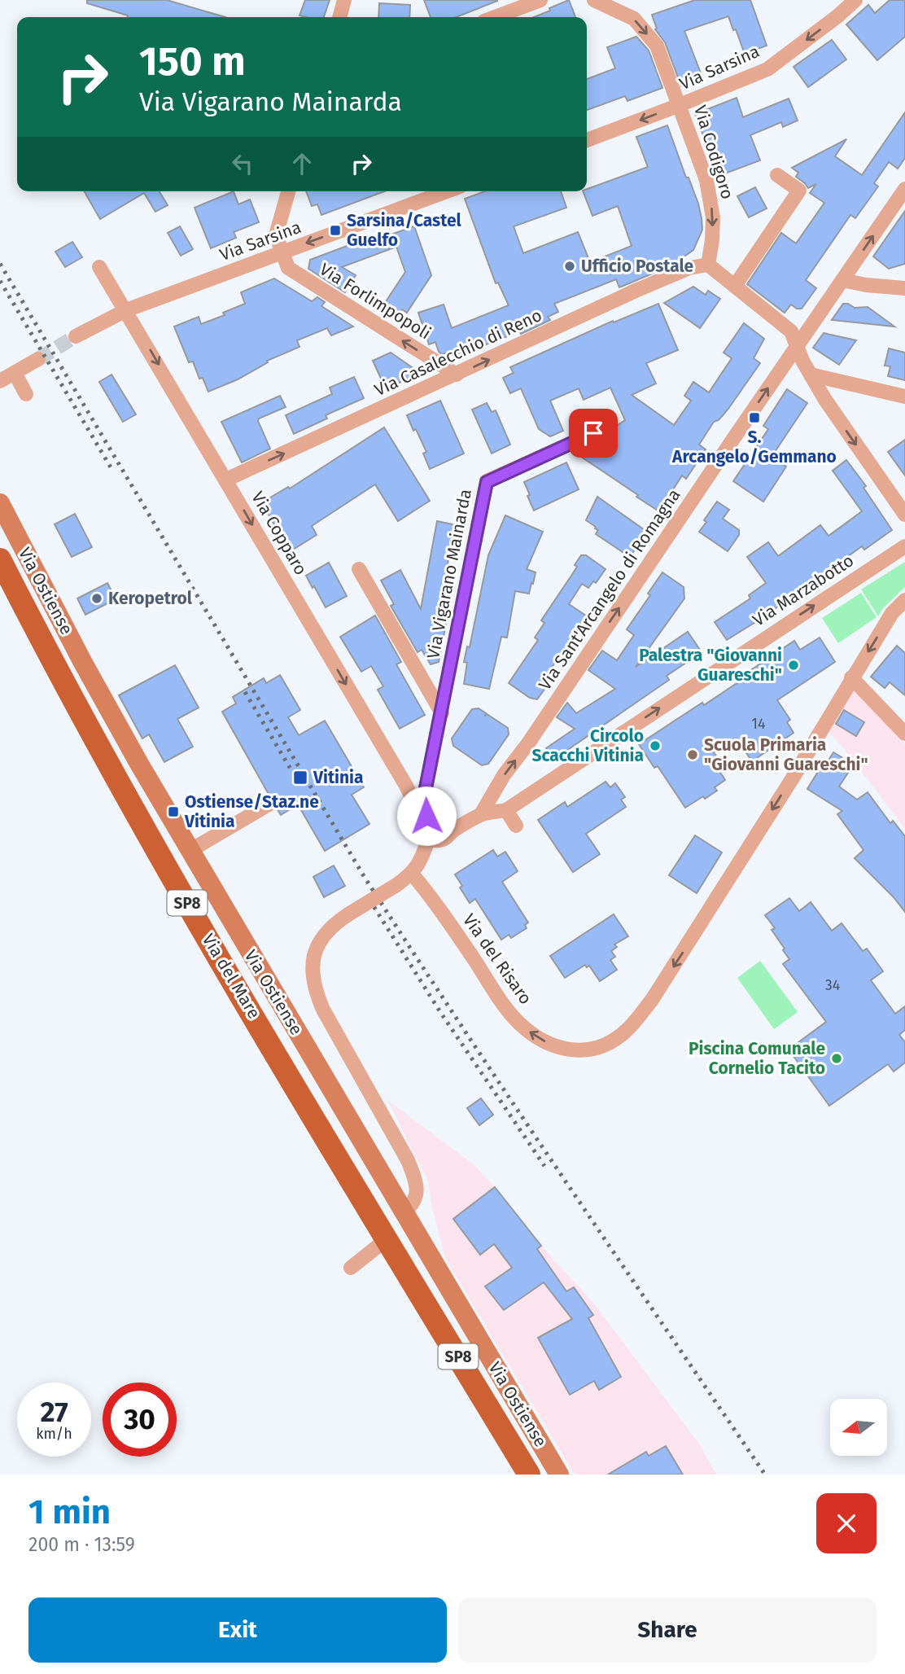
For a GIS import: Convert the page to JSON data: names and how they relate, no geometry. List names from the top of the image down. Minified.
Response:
{"streets":{"main road":["Via Ostiense","SP8","Via del Mare"],"street":["Via Sarsina","Via Codigoro","Via Forlimpopoli","Via Casalecchio di Reno","Via Copparo","Via Vigarano Mainarda","Via Sant'Arcangelo di Romagna","Via Marzabotto","Via del Risaro"]},"crossings":[["Via Sarsina","Via Codigoro"],["Via Sarsina","Via Forlimpopoli"],["Via Sarsina","Via Copparo"],["Via Codigoro","Via Casalecchio di Reno"],["Via Forlimpopoli","Via Casalecchio di Reno"],["Via Casalecchio di Reno","Via Copparo"],["Via Copparo","Via Vigarano Mainarda"]],"one_way":["Via Sarsina","Via Codigoro","Via Forlimpopoli","Via Casalecchio di Reno","Via Sant'Arcangelo di Romagna","Via Marzabotto"],"places":{"transit":["Sarsina/Castel Guelfo","S. Arcangelo/Gemmano","Vitinia","Ostiense/Staz.ne Vitinia"],"other":["Ufficio Postale","Keropetrol","Palestra \"Giovanni Guareschi\"","Circolo Scacchi Vitinia","Scuola Primaria \"Giovanni Guareschi\"","Piscina Comunale Cornelio Tacito"]},"house_numbers":["14","34"],"north":"left","page":{"turn":["150 m","Via Vigarano Mainarda"],"speed":"27 km/h","limit":"30","heading":["1 min","200 m · 13:59"],"buttons":["Exit","Share"]}}
